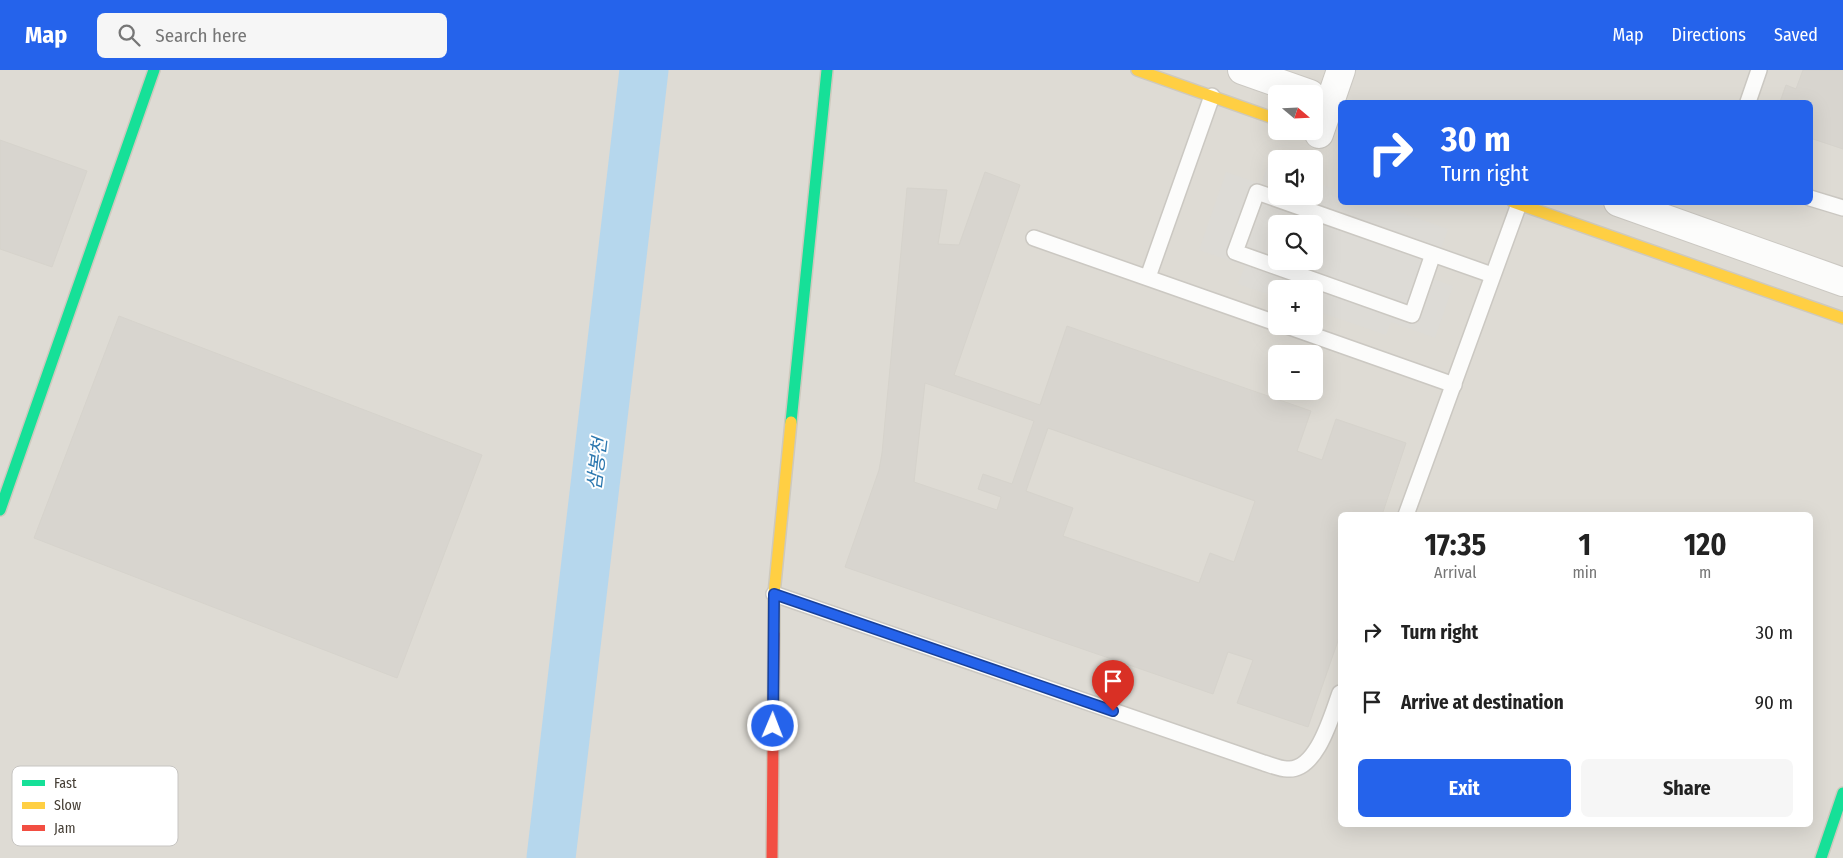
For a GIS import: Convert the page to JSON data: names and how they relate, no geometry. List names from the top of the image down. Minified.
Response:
{"water":["삼봉천"],"legend":["Fast","Slow","Jam"],"north":"right","page":{"header":"Map","search":"Search here","nav":["Map","Directions","Saved"],"map_buttons":["+","−"],"turn":["30 m","Turn right"],"eta":["17:35","Arrival","1","min","120","m"],"list":[{"name":"Turn right","value":"30 m"},{"name":"Arrive at destination","value":"90 m"}],"buttons":["Exit","Share"]}}
